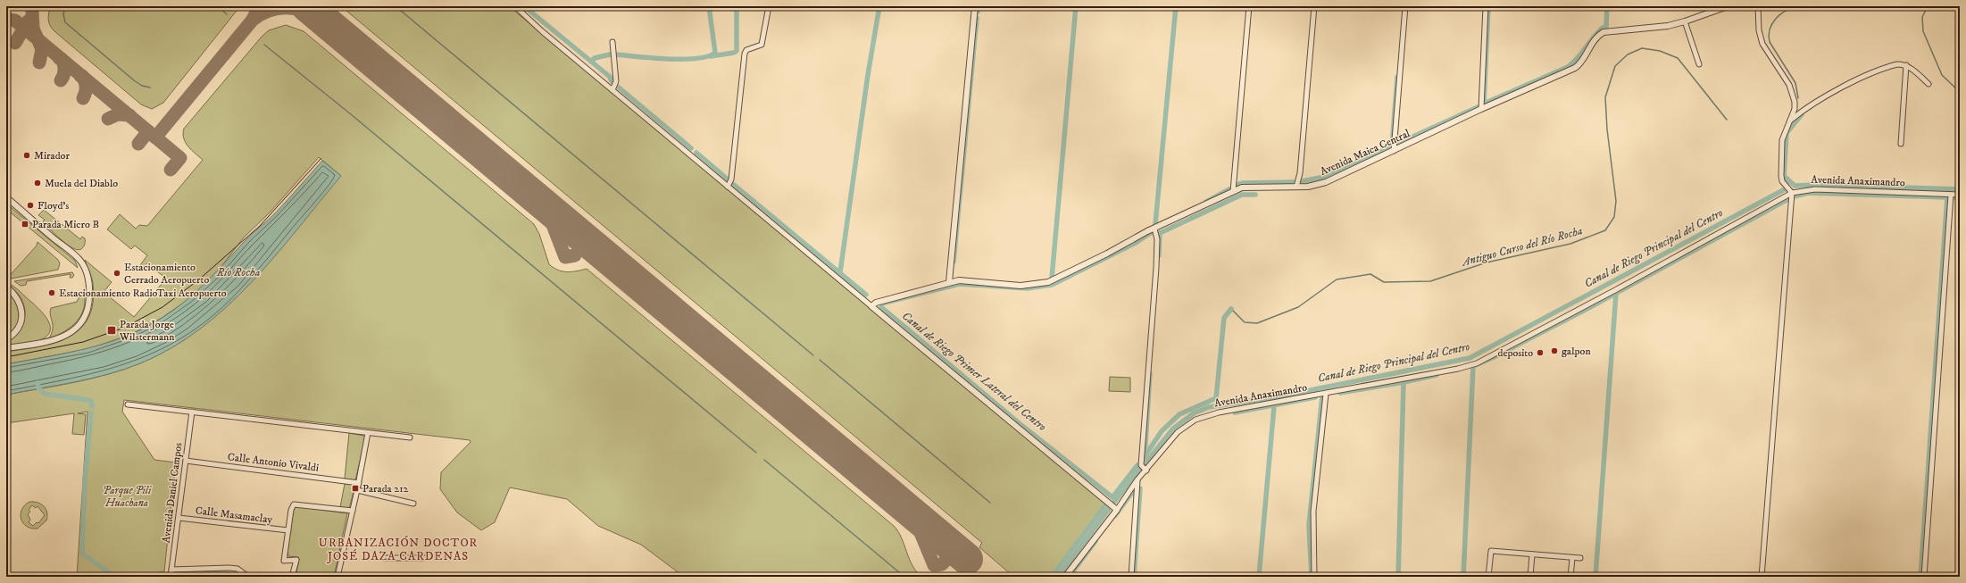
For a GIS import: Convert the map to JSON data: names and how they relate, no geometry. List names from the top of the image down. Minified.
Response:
{"streets":{"street":["Avenida Maica Central","Avenida Anaximandro","Calle Antonio Vivaldi","Avenida Daniel Campos","Calle Masamaclay"]},"crossings":[["Calle Antonio Vivaldi","Avenida Daniel Campos"],["Avenida Daniel Campos","Calle Masamaclay"]],"districts":["URBANIZACIÓN DOCTOR JOSÉ DAZA CARDENAS"],"water":["Antiguo Curso del Río Rocha","Canal de Riego Principal del Centro","Río Rocha","Canal de Riego Primer Lateral del Centro"],"parks":["Parque Pili Huachana"],"places":{"other":["Mirador","Muela del Diablo","Floyd's","Estacionamiento Cerrado Aeropuerto","Estacionamiento RadioTaxi Aeropuerto","galpon","deposito"],"transit":["Parada Micro B","Parada Jorge Wilstermann","Parada 212"]}}
